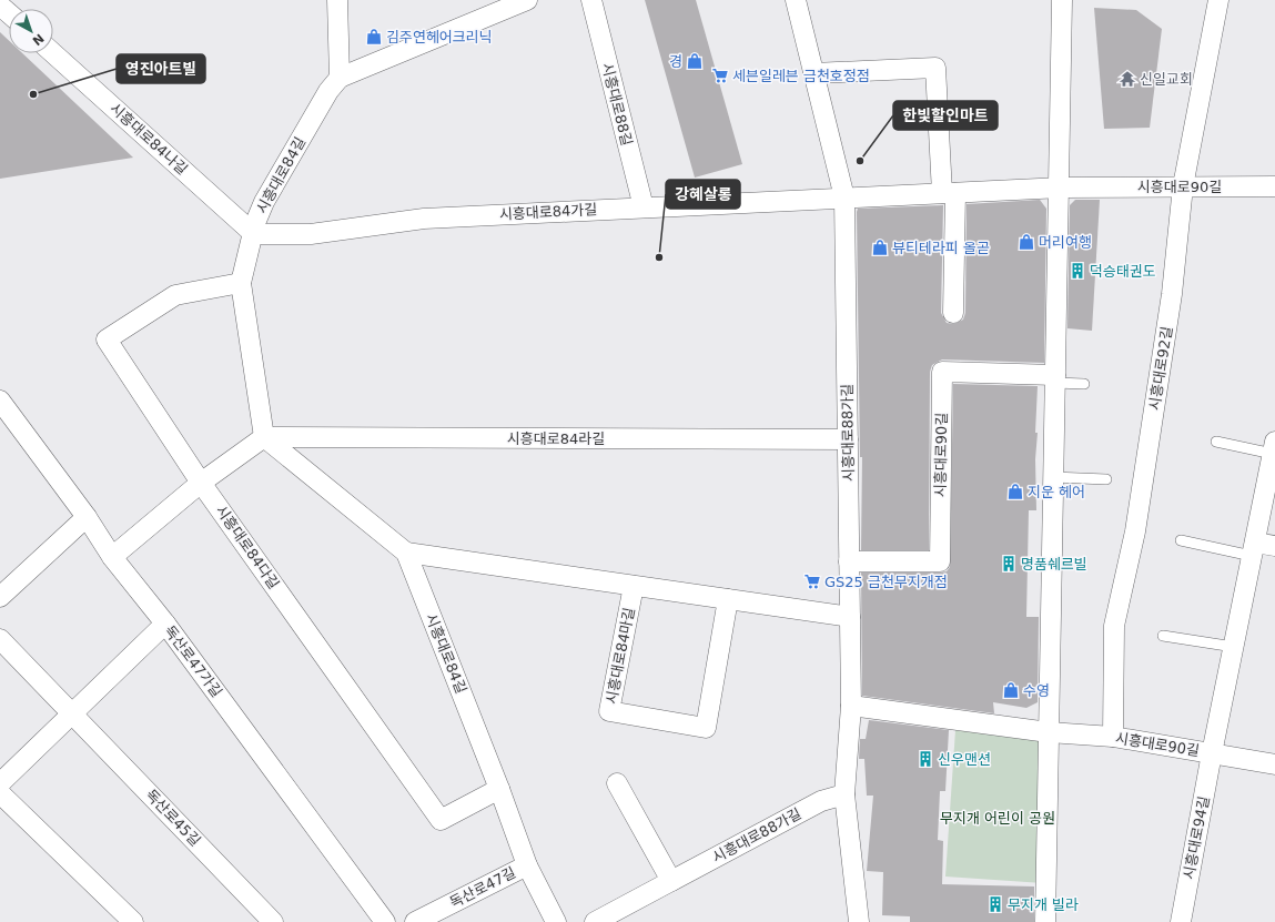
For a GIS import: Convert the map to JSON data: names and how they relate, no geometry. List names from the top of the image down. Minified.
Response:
{"streets":{"street":["시흥대로88길","시흥대로84나길","시흥대로84길","시흥대로90길","시흥대로84가길","시흥대로92길","시흥대로88가길","시흥대로84라길","시흥대로84다길","시흥대로84마길","독산로47가길","독산로45길","시흥대로94길","독산로47길"]},"crossings":[["시흥대로88길","시흥대로84가길"],["시흥대로84나길","시흥대로84길"],["시흥대로84나길","시흥대로84가길"],["시흥대로84길","시흥대로84가길"],["시흥대로84길","시흥대로84라길"],["시흥대로84길","시흥대로84다길"],["시흥대로84길","독산로47길"],["시흥대로90길","시흥대로84가길"],["시흥대로90길","시흥대로92길"],["시흥대로90길","시흥대로88가길"],["시흥대로90길","시흥대로94길"],["시흥대로84가길","시흥대로88가길"],["시흥대로88가길","시흥대로84라길"]],"parks":["무지개 어린이 공원"],"places":{"shop":["김주연헤어크리닉","경","머리여행","뷰티테라피 올곧","지운 헤어","수영"],"supermarket":["세븐일레븐 금천호정점","GS25 금천무지개점"],"temple":["신일교회"],"other":["영진아트빌","한빛할인마트","강혜살롱"],"building":["덕승태권도","명품쉐르빌","신우맨션","무지개 빌라"]},"north":"bottom right"}
